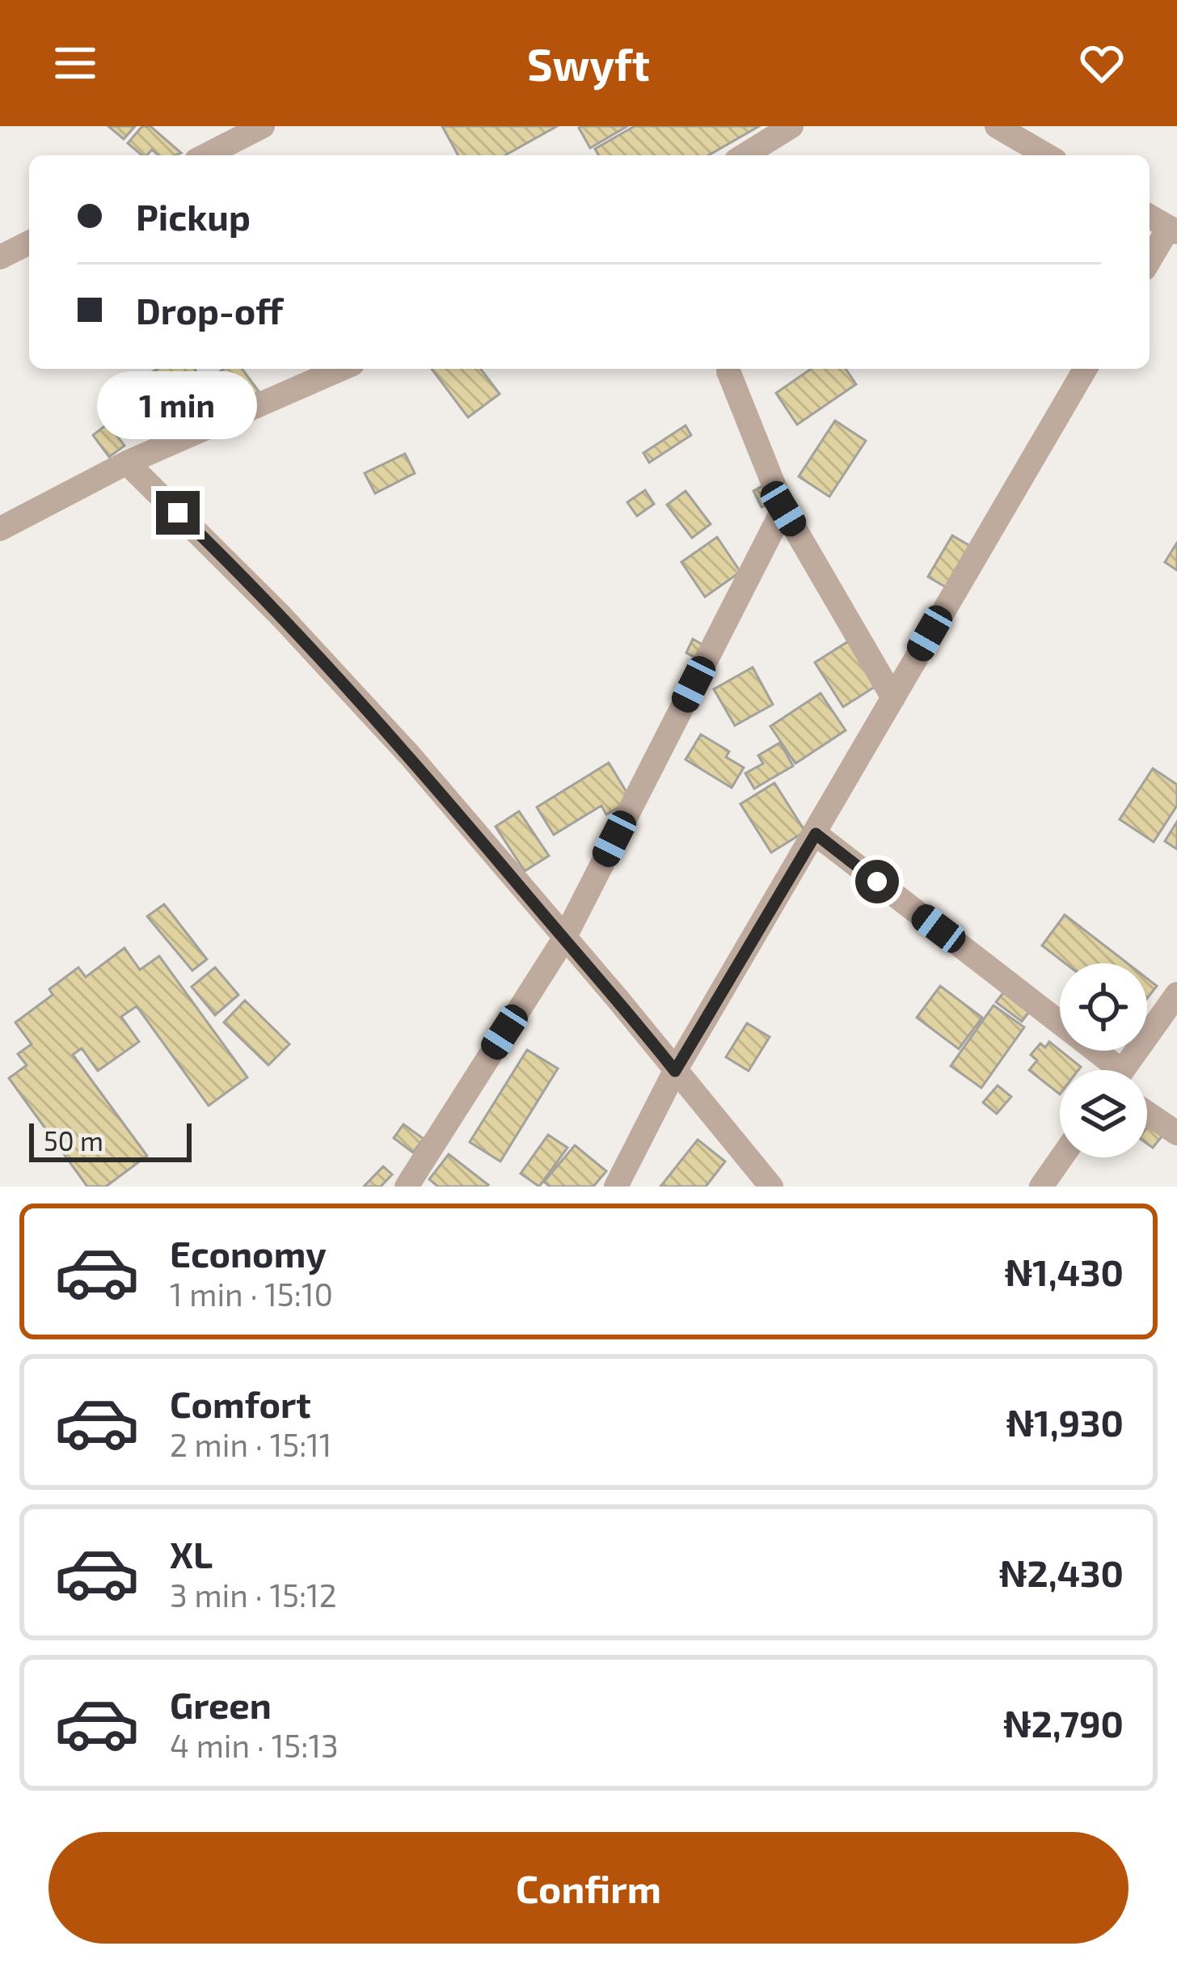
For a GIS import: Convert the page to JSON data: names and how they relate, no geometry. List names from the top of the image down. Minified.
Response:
{"scale_bar":"50 m","page":{"header":"Swyft","banner":["Pickup","Drop-off"],"bubble":"1 min","scale":"50 m","list":[{"name":"Economy","note":"1 min · 15:10","value":"₦1,430"},{"name":"Comfort","note":"2 min · 15:11","value":"₦1,930"},{"name":"XL","note":"3 min · 15:12","value":"₦2,430"},{"name":"Green","note":"4 min · 15:13","value":"₦2,790"}],"buttons":"Confirm"}}
